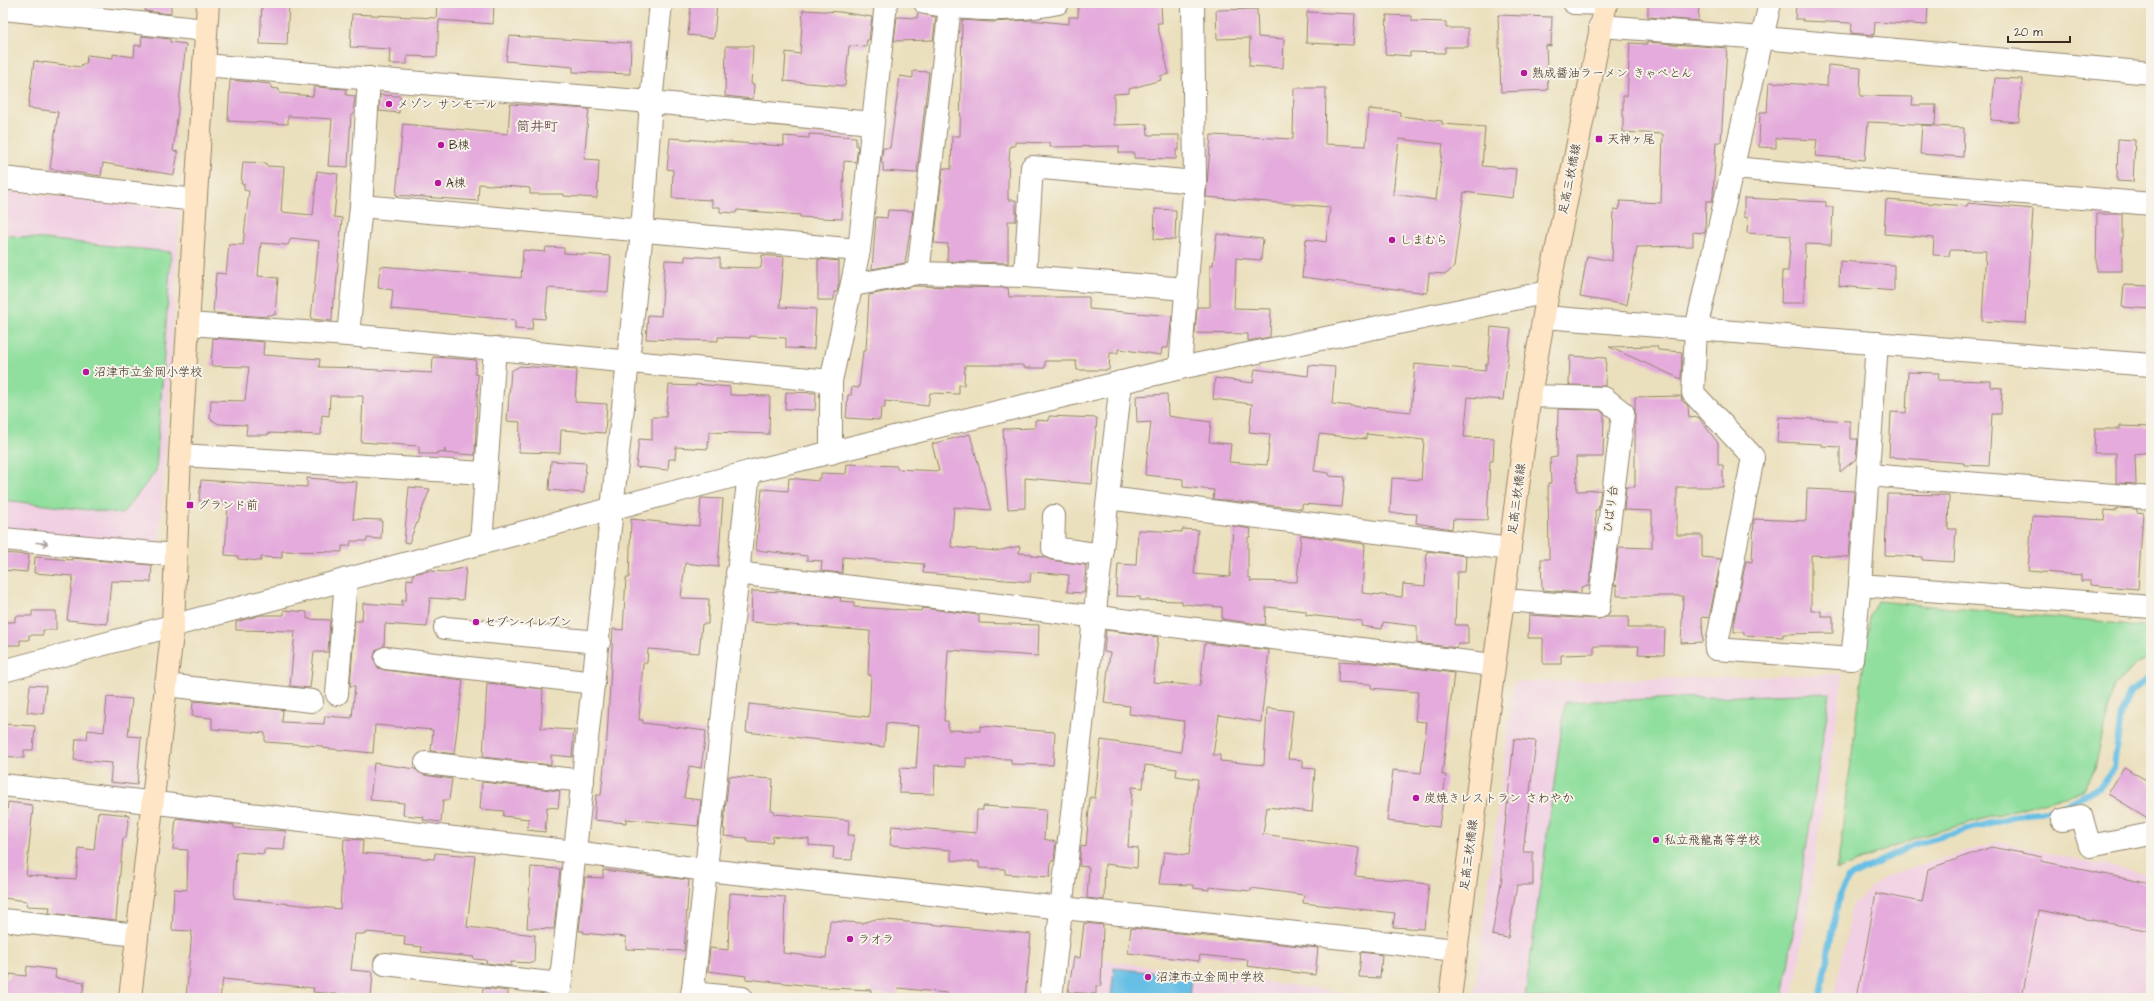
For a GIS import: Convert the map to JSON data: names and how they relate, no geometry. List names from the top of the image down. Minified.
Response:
{"streets":{"main road":["足高三枚橋線"],"street":["ひばり台"]},"crossings":[["足高三枚橋線","ひばり台"]],"districts":["筒井町"],"places":{"other":["熟成醤油ラーメン きゃべとん","メゾン サンモール","B棟","A棟","しまむら","沼津市立金岡小学校","セブン-イレブン","炭焼きレストラン さわやか","私立飛龍高等学校","ラオラ","沼津市立金岡中学校"],"transit":["天神ヶ尾","グランド前"]},"scale_bar":"20 m"}
